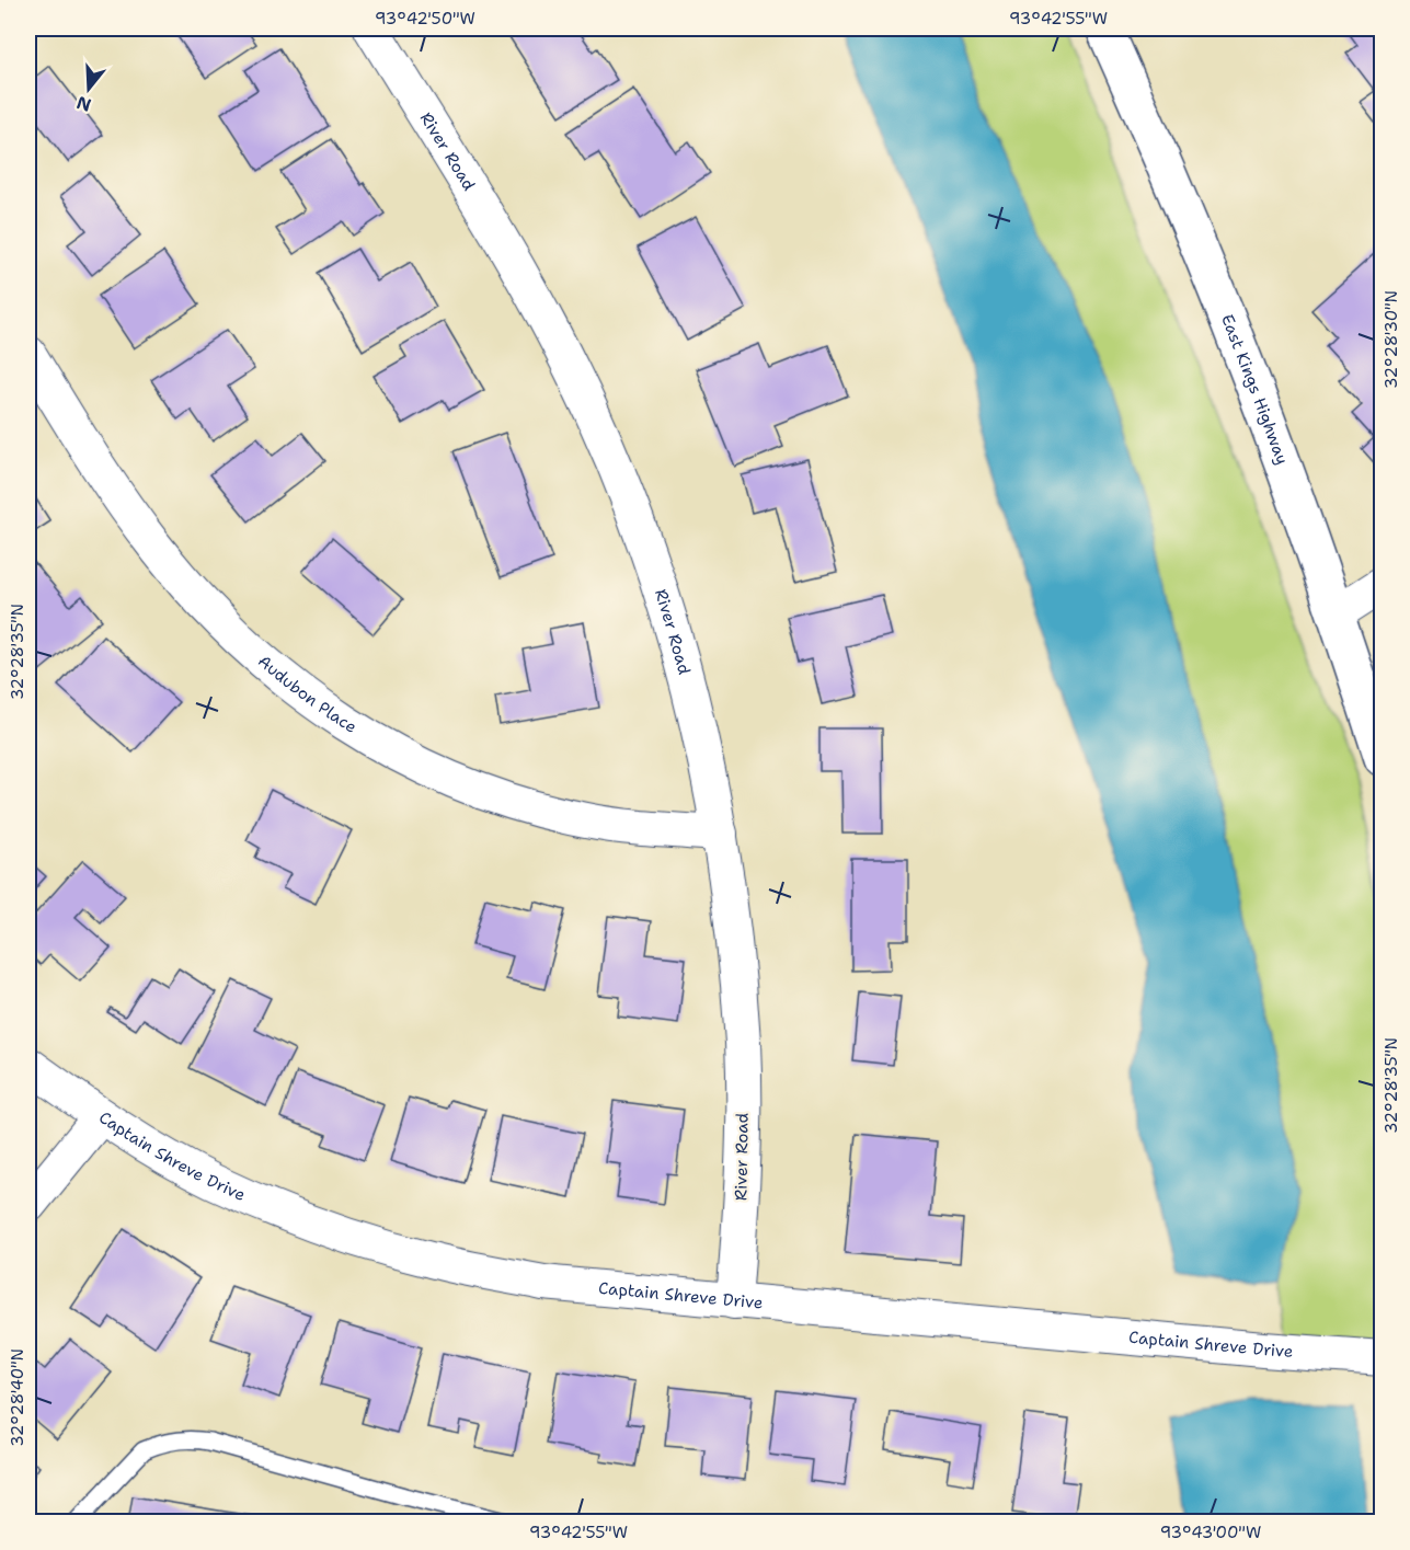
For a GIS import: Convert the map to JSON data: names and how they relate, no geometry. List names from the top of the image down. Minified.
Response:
{"streets":{"main road":["East Kings Highway"],"street":["River Road","Audubon Place","Captain Shreve Drive"]},"crossings":[["River Road","Audubon Place"],["River Road","Captain Shreve Drive"]],"north":"bottom","coordinates":["93°42'50\"W","93°42'55\"W","32°28'30\"N","32°28'35\"N","32°28'40\"N","93°43'00\"W"]}
